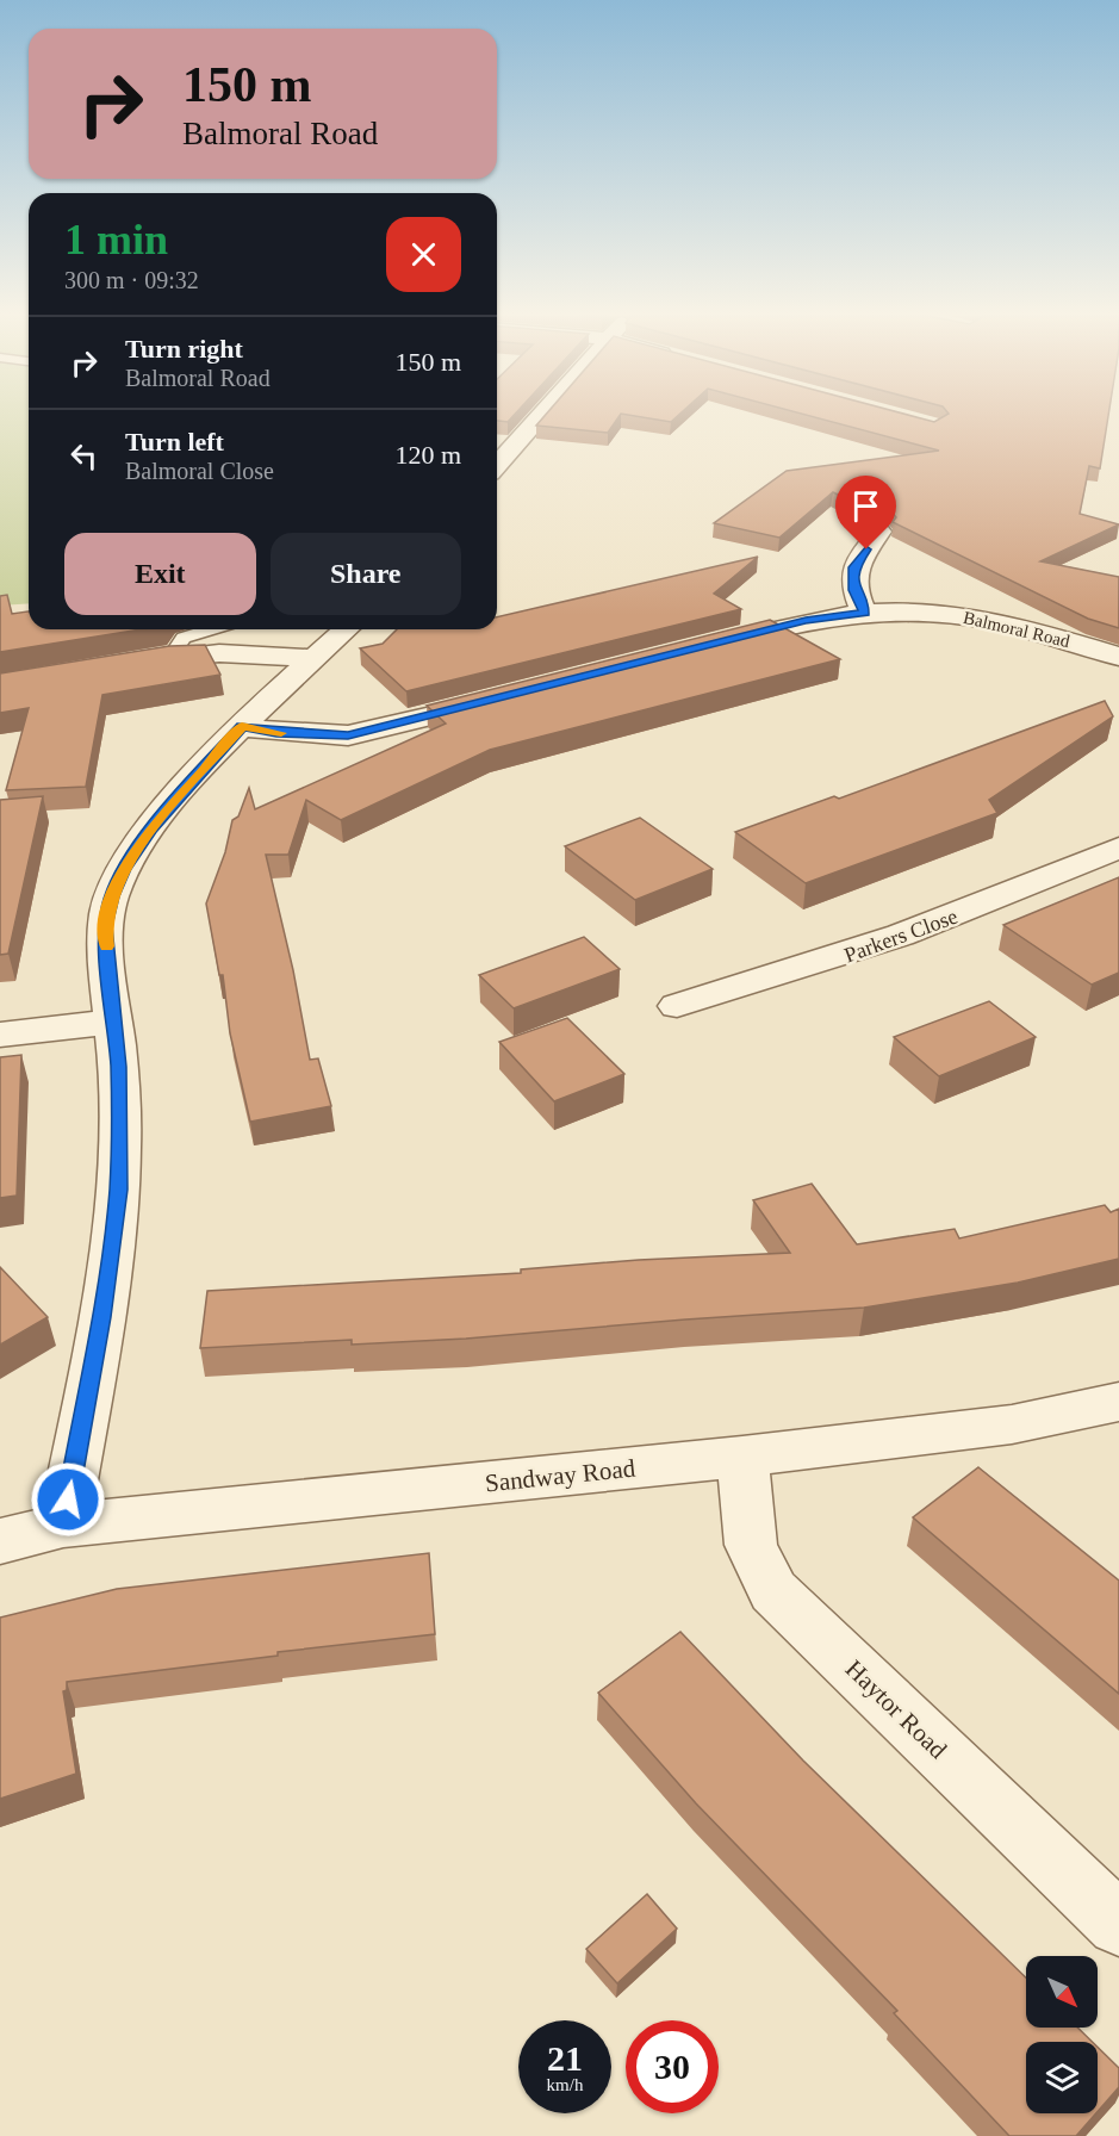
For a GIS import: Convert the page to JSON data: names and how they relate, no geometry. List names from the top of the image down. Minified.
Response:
{"streets":{"street":["Balmoral Road","Parkers Close","Sandway Road","Haytor Road"]},"crossings":[["Sandway Road","Haytor Road"]],"north":"bottom right","page":{"turn":["150 m","Balmoral Road"],"heading":["1 min","300 m · 09:32"],"list":[{"name":"Turn right","note":"Balmoral Road","value":"150 m"},{"name":"Turn left","note":"Balmoral Close","value":"120 m"}],"buttons":["Exit","Share"],"speed":"21 km/h","limit":"30"}}
